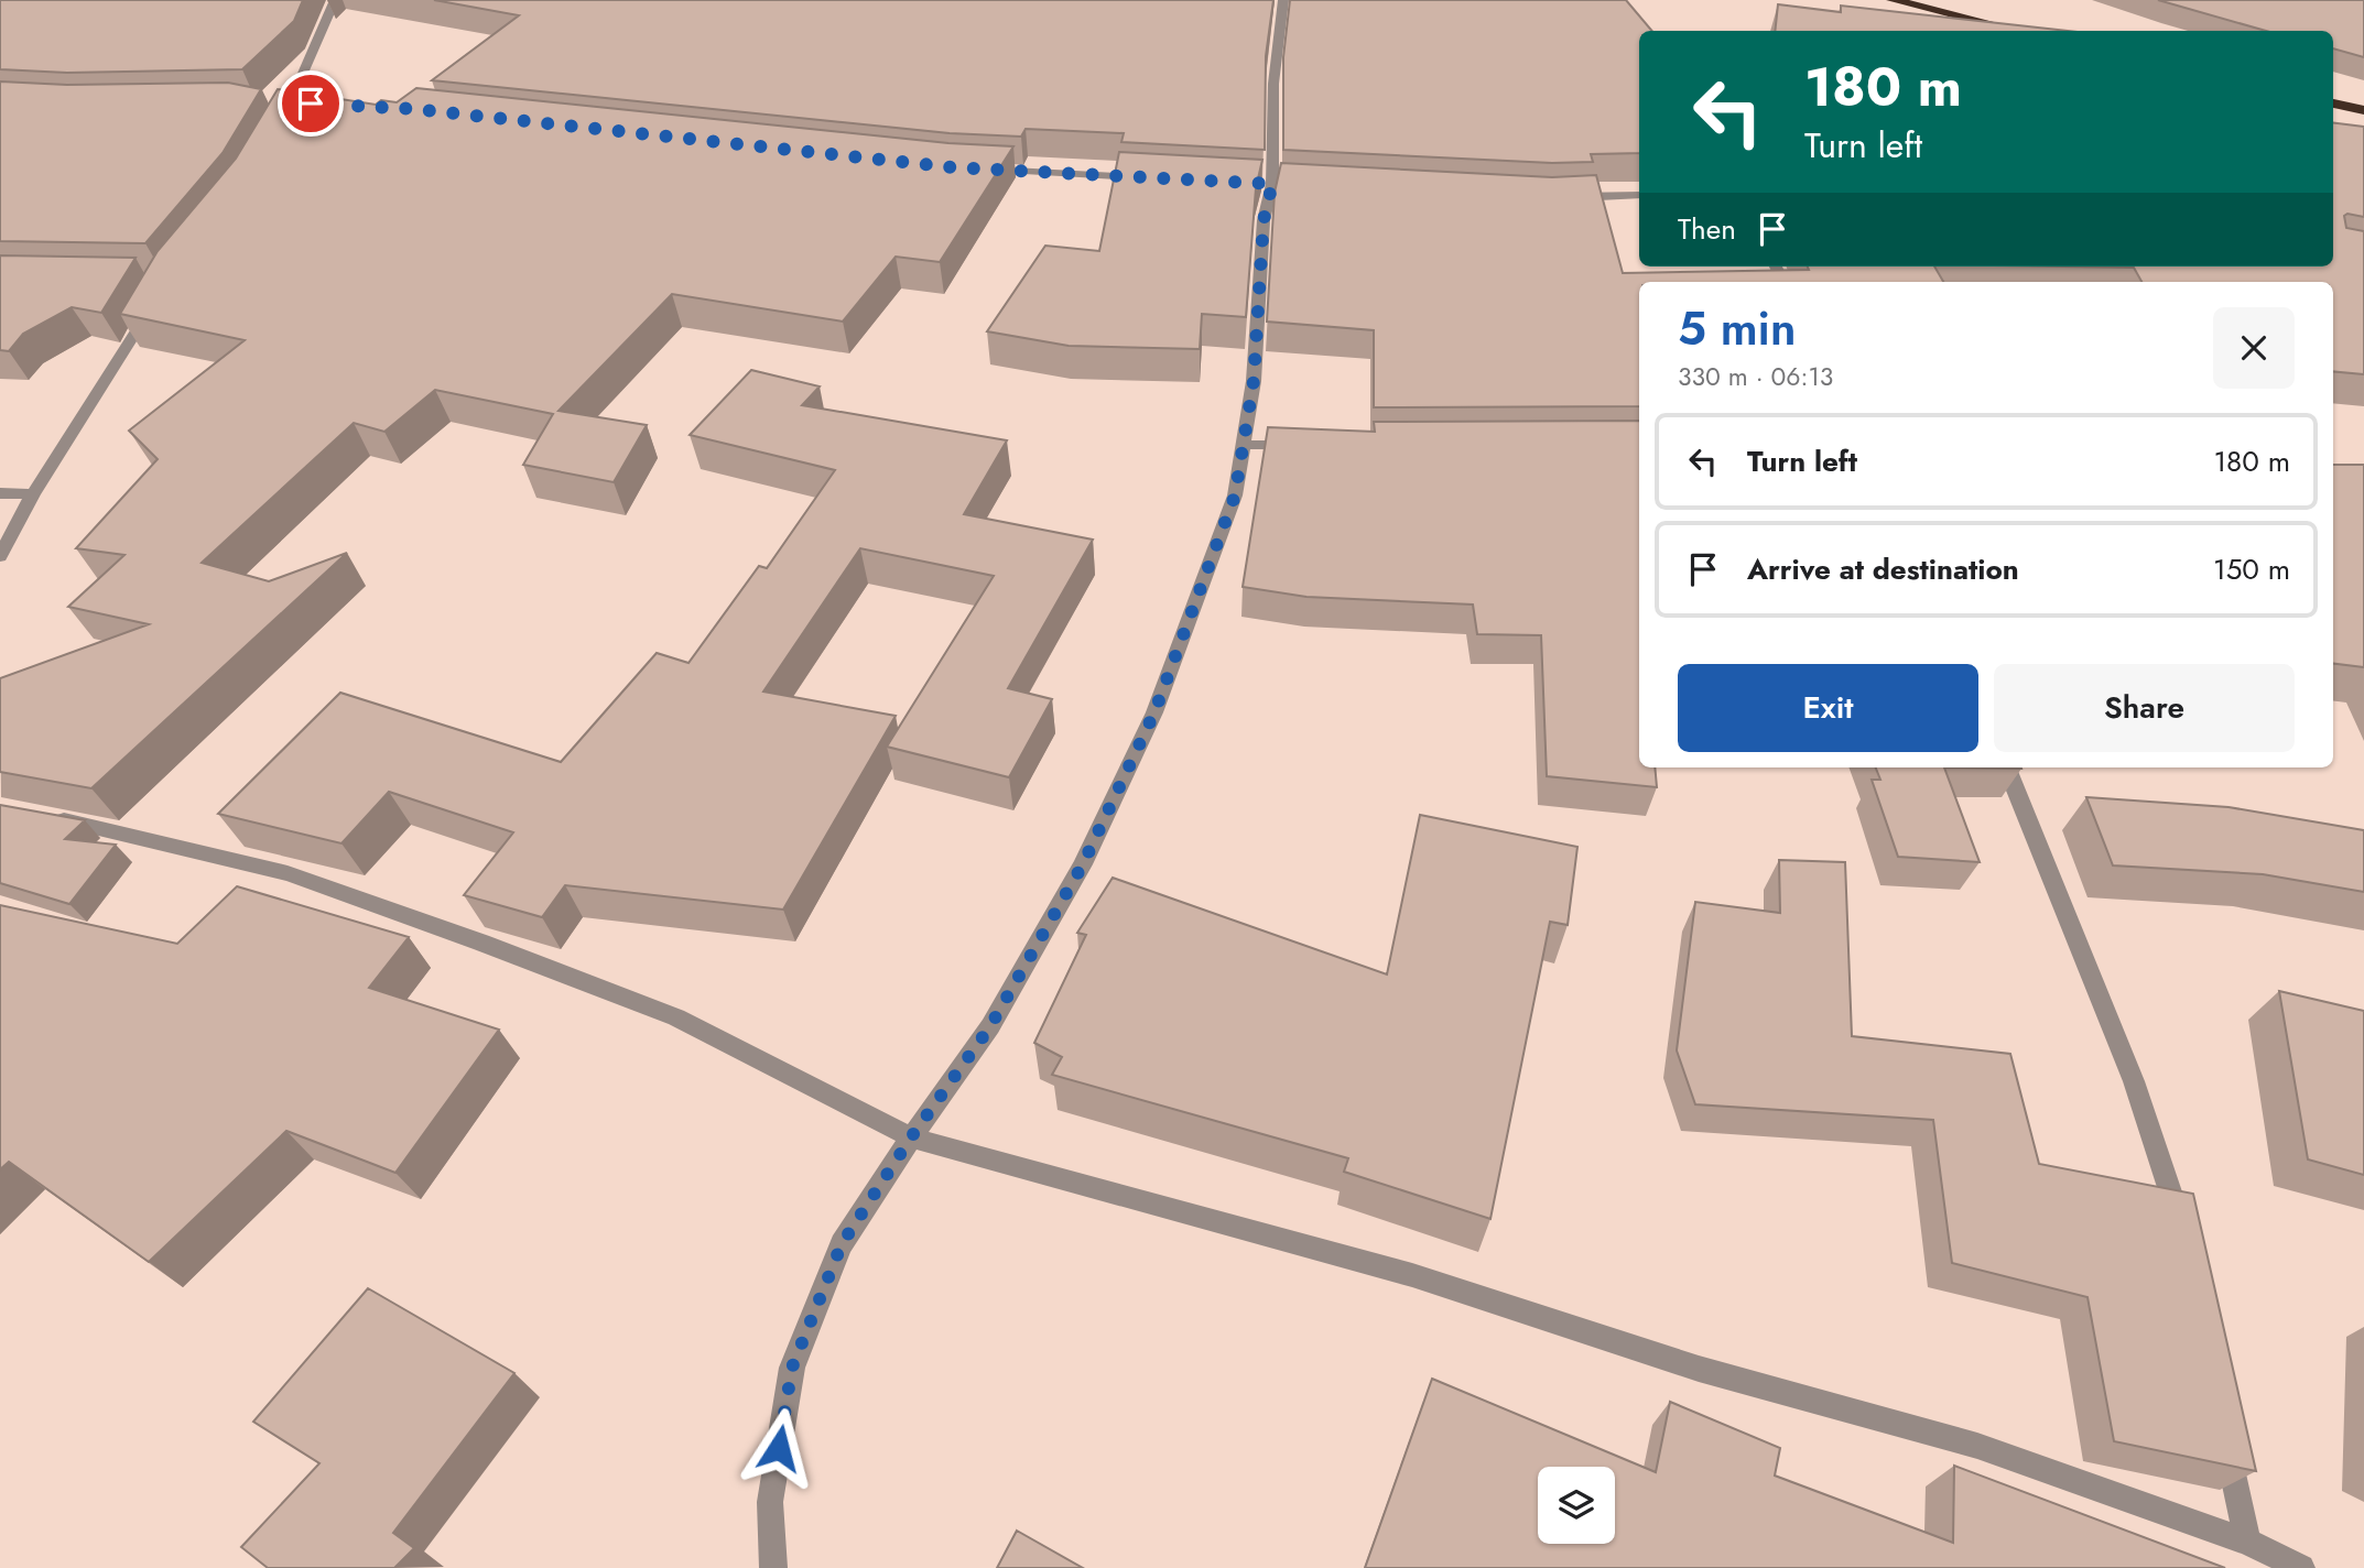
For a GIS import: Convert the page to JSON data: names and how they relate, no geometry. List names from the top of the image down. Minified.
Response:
{"page":{"turn":["180 m","Turn left"],"then":"Then","heading":["5 min","330 m · 06:13"],"list":[{"name":"Turn left","value":"180 m"},{"name":"Arrive at destination","value":"150 m"}],"buttons":["Exit","Share"]}}
